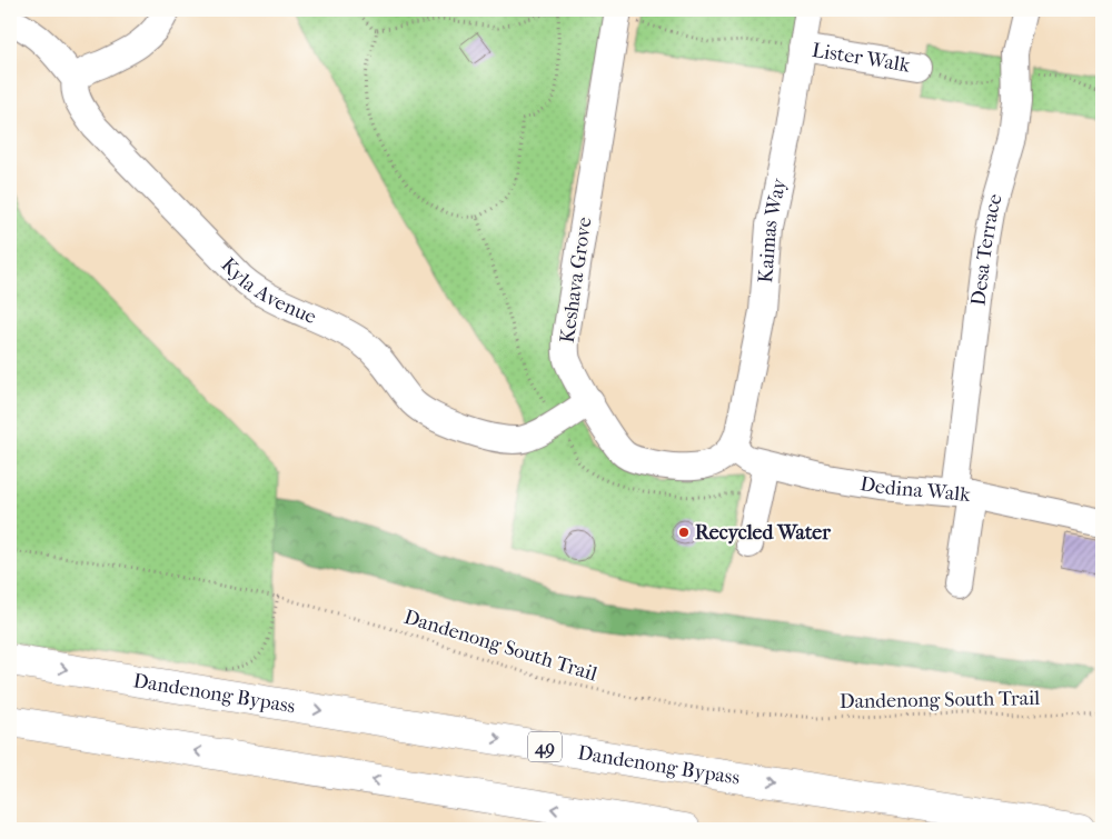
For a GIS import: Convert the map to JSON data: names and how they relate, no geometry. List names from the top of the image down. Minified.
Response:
{"streets":{"highway":["Dandenong Bypass","49"],"street":["Lister Walk","Kaimas Way","Desa Terrace","Keshava Grove","Kyla Avenue","Dedina Walk"],"path":["Dandenong South Trail"]},"crossings":[["Lister Walk","Kaimas Way"],["Kaimas Way","Keshava Grove"],["Kaimas Way","Dedina Walk"],["Desa Terrace","Dedina Walk"],["Keshava Grove","Kyla Avenue"],["Keshava Grove","Dedina Walk"]],"places":["Recycled Water"]}
